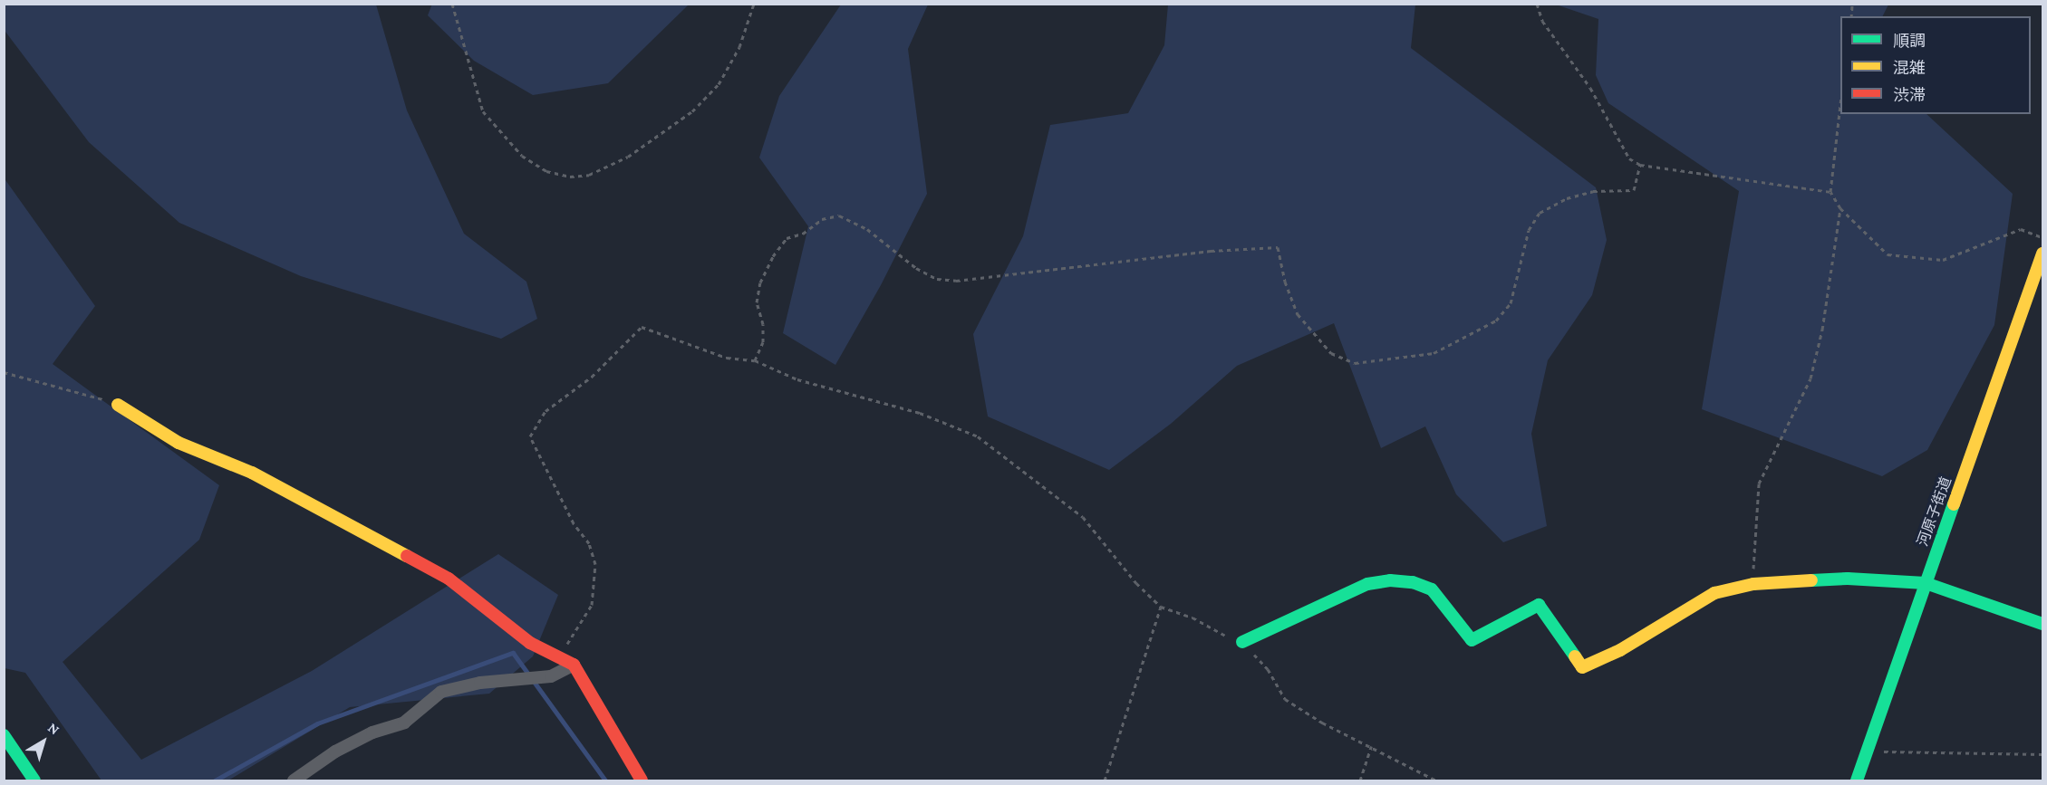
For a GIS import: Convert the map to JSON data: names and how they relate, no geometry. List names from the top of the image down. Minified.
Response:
{"streets":{"street":["河原子街道"]},"legend":["順調","混雑","渋滞"],"north":"top right"}
